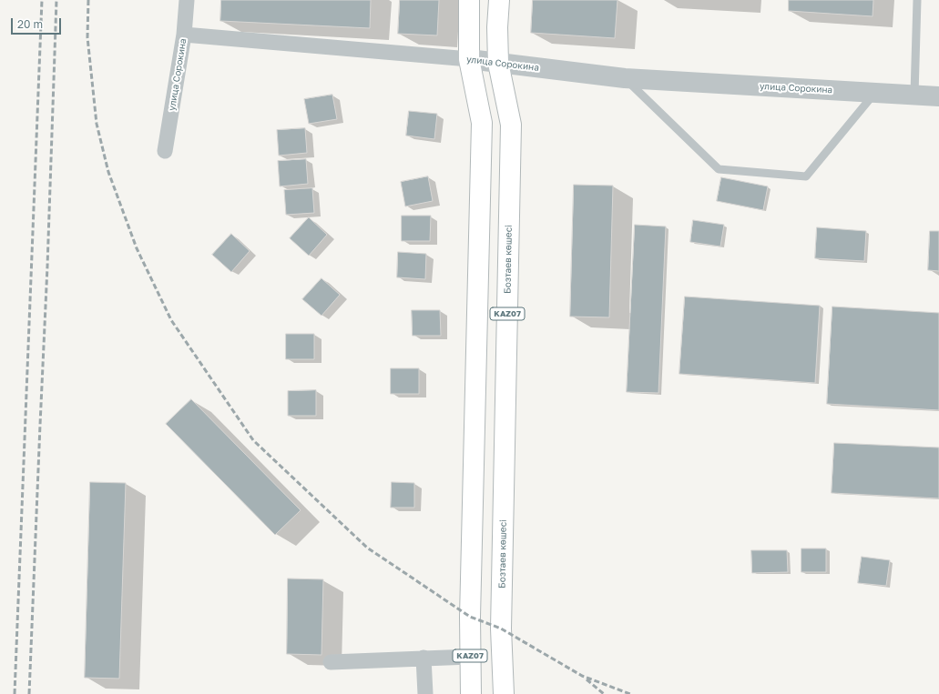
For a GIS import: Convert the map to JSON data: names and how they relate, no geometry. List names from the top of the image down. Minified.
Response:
{"streets":{"highway":["Бозтаев көшесі","KAZ07"],"street":["улица Сорокина"]},"crossings":[["улица Сорокина","Бозтаев көшесі"],["улица Сорокина","KAZ07"]],"scale_bar":"20 m"}
